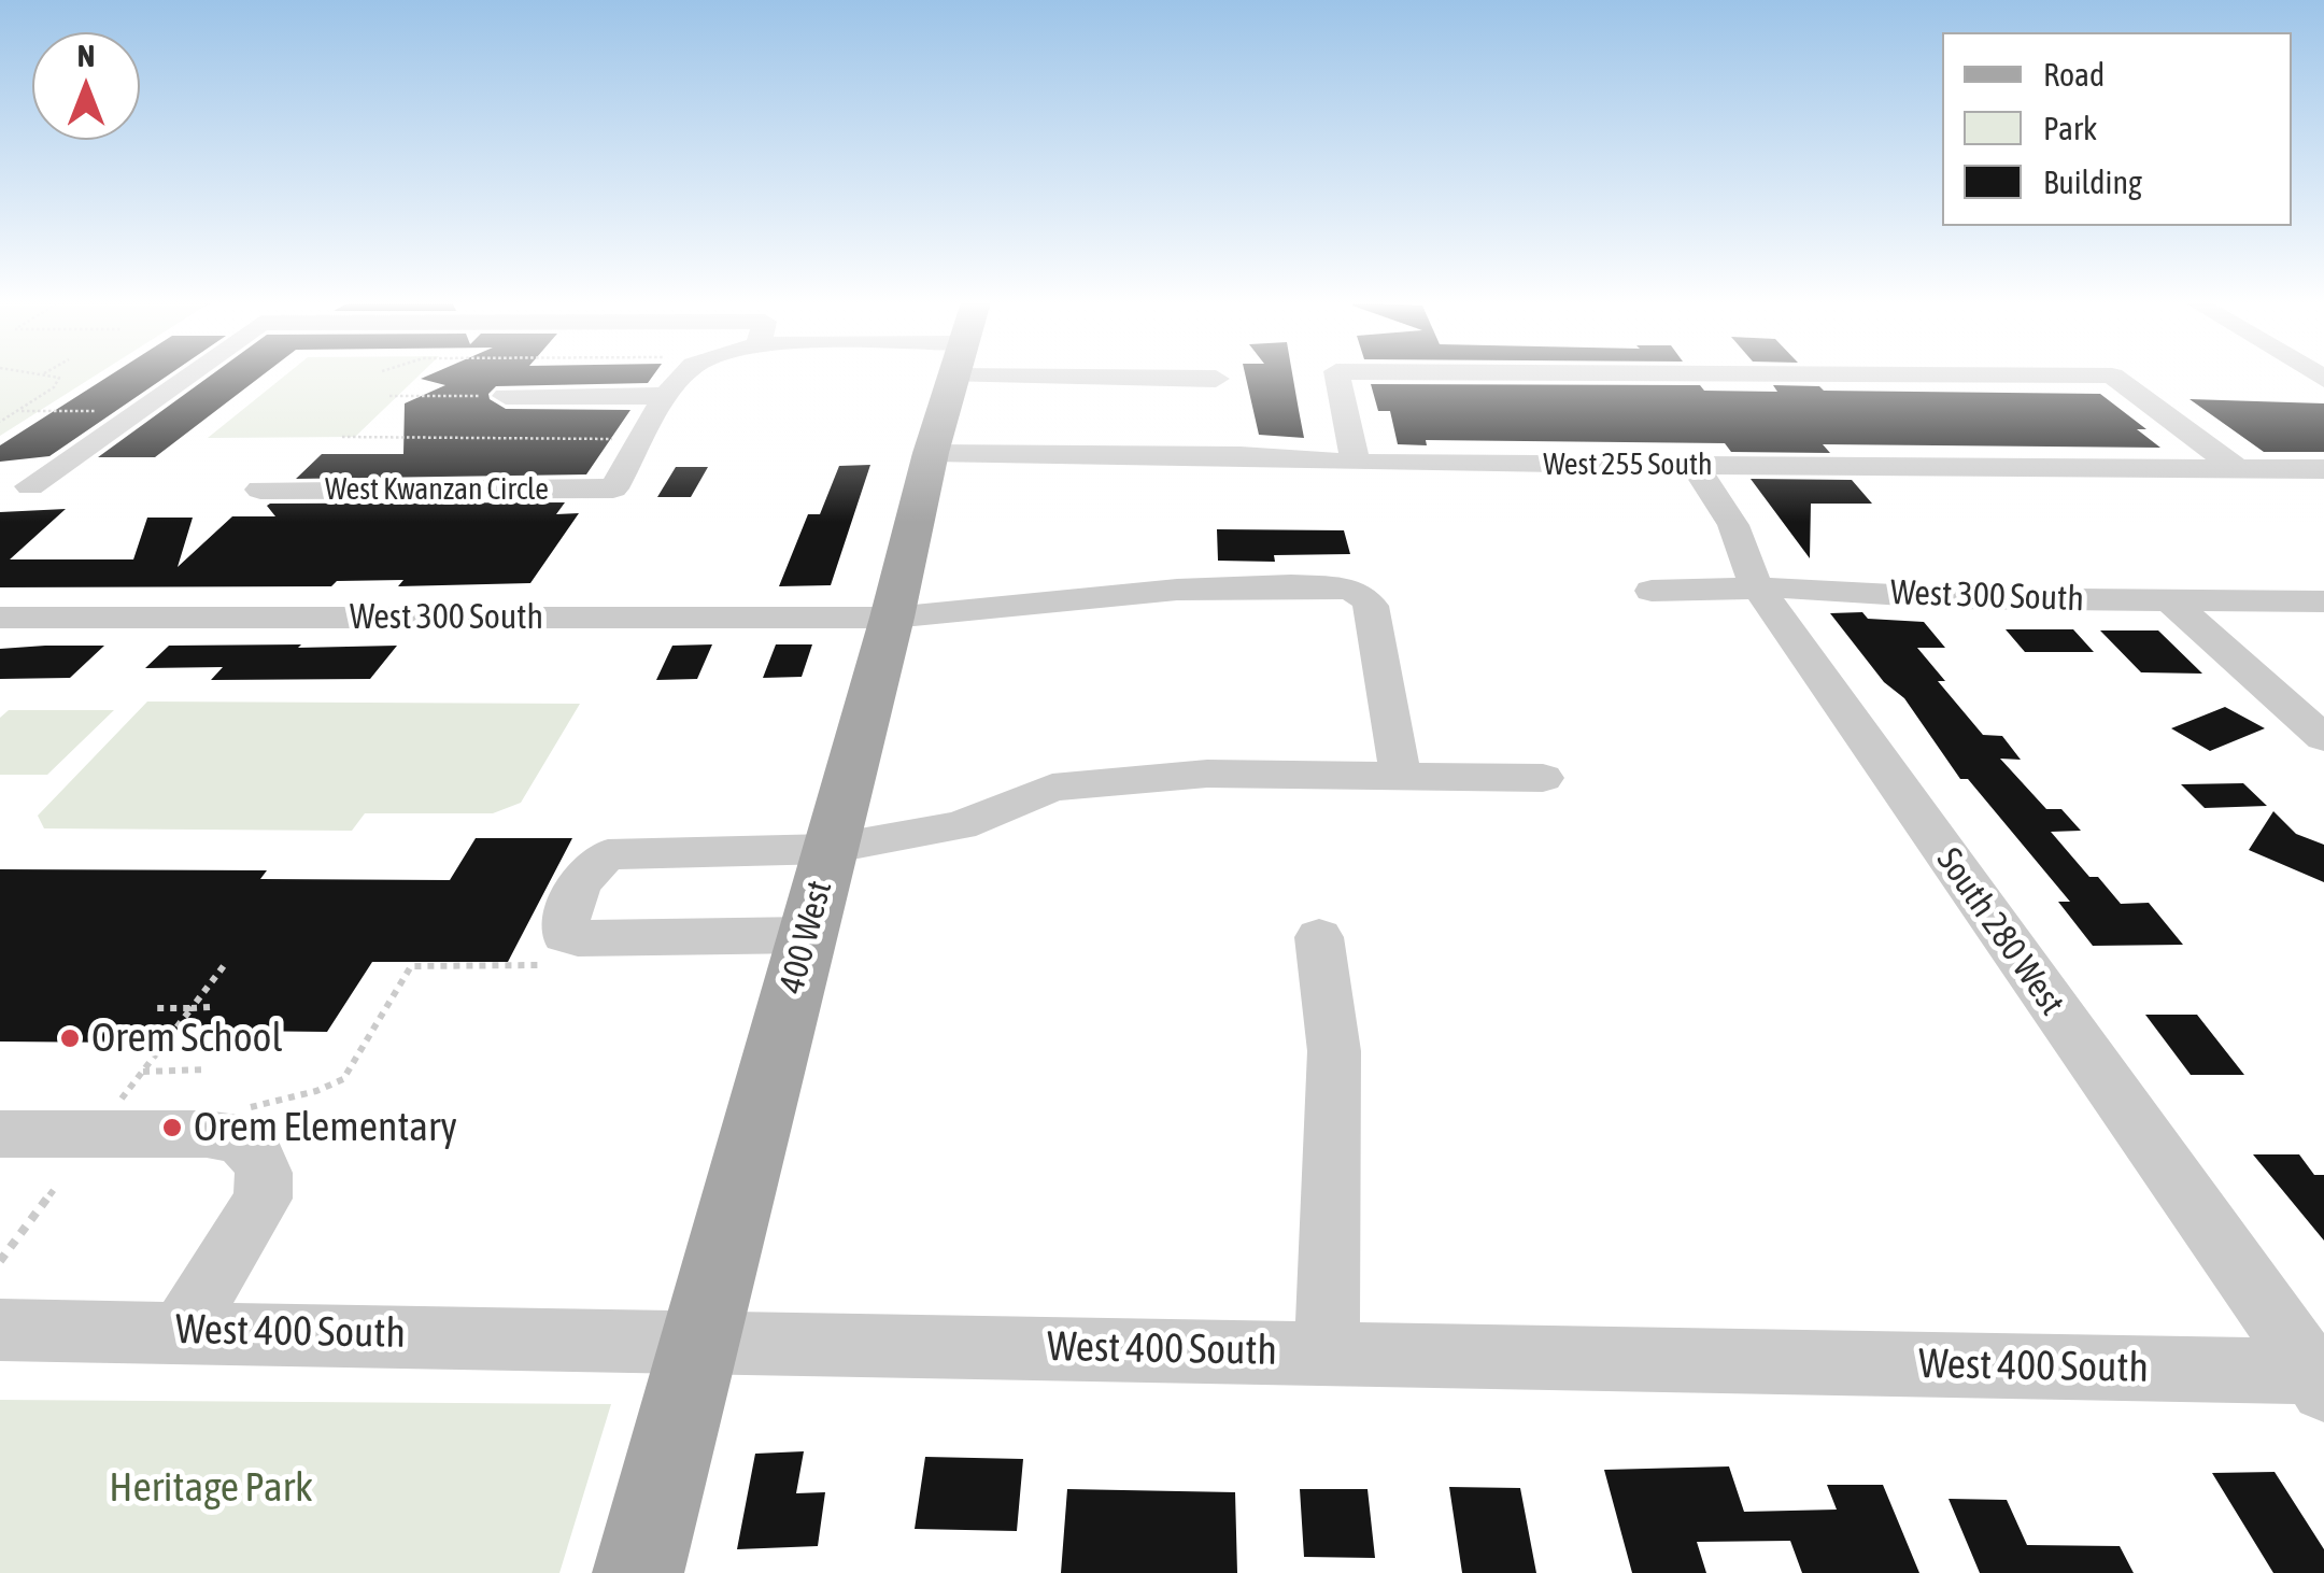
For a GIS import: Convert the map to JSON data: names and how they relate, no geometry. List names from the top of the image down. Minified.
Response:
{"streets":{"main road":["400 West"],"street":["West 255 South","West Kwanzan Circle","West 300 South","South 280 West","West 400 South"]},"crossings":[["West 255 South","South 280 West"],["West 255 South","400 West"],["West 300 South","South 280 West"],["West 300 South","400 West"],["South 280 West","West 400 South"],["400 West","West 400 South"]],"parks":["Heritage Park"],"places":["Orem School","Orem Elementary"],"legend":["Road","Park","Building"],"north":"top"}
